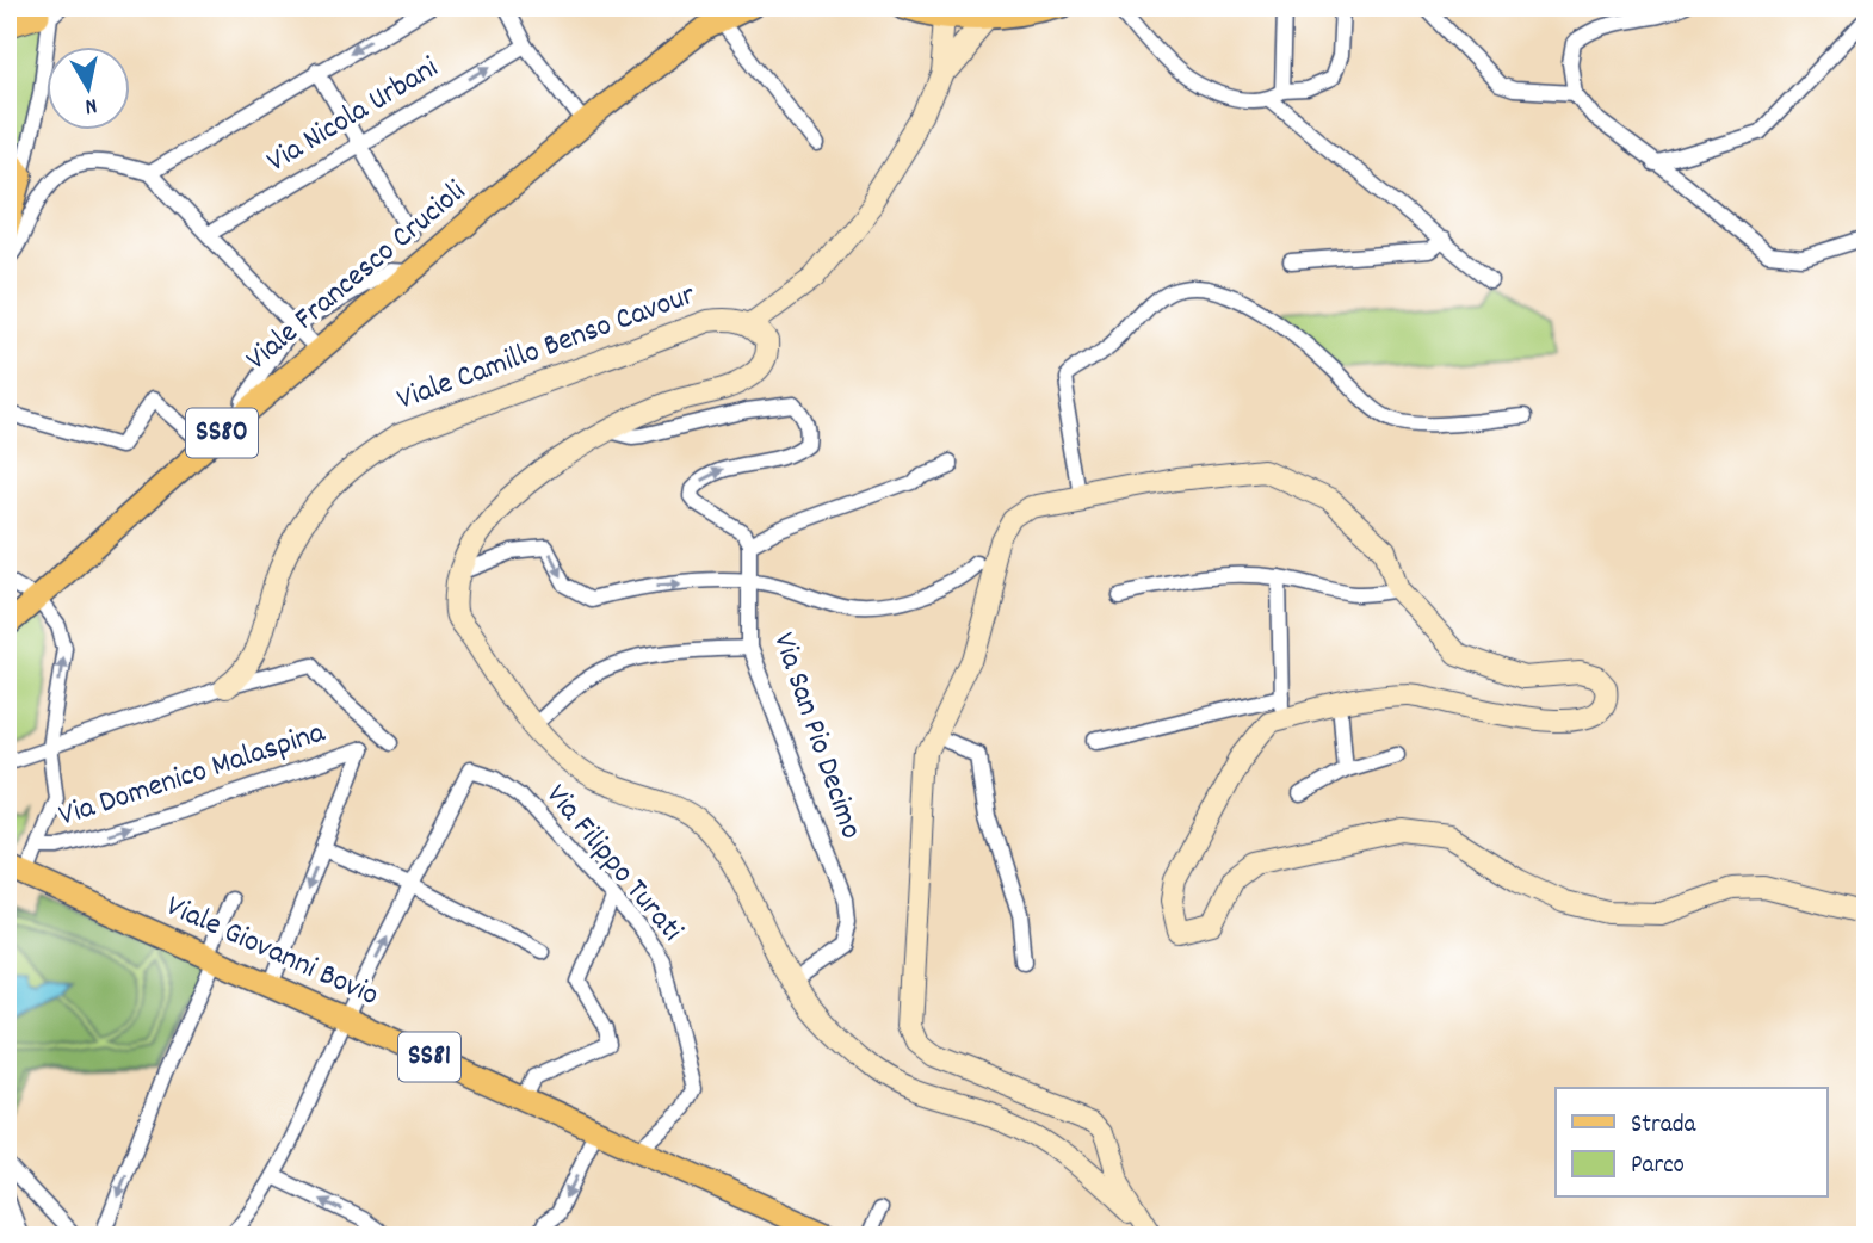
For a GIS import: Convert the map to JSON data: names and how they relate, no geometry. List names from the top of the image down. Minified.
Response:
{"streets":{"main road":["Viale Francesco Crucioli","Viale Camillo Benso Cavour","SS80","Viale Giovanni Bovio","SS81"],"street":["Via Nicola Urbani","Via San Pio Decimo","Via Domenico Malaspina","Via Filippo Turati"]},"crossings":[["Viale Francesco Crucioli","SS80"],["Via Filippo Turati","Viale Giovanni Bovio"]],"legend":["Strada","Parco"],"north":"bottom"}
